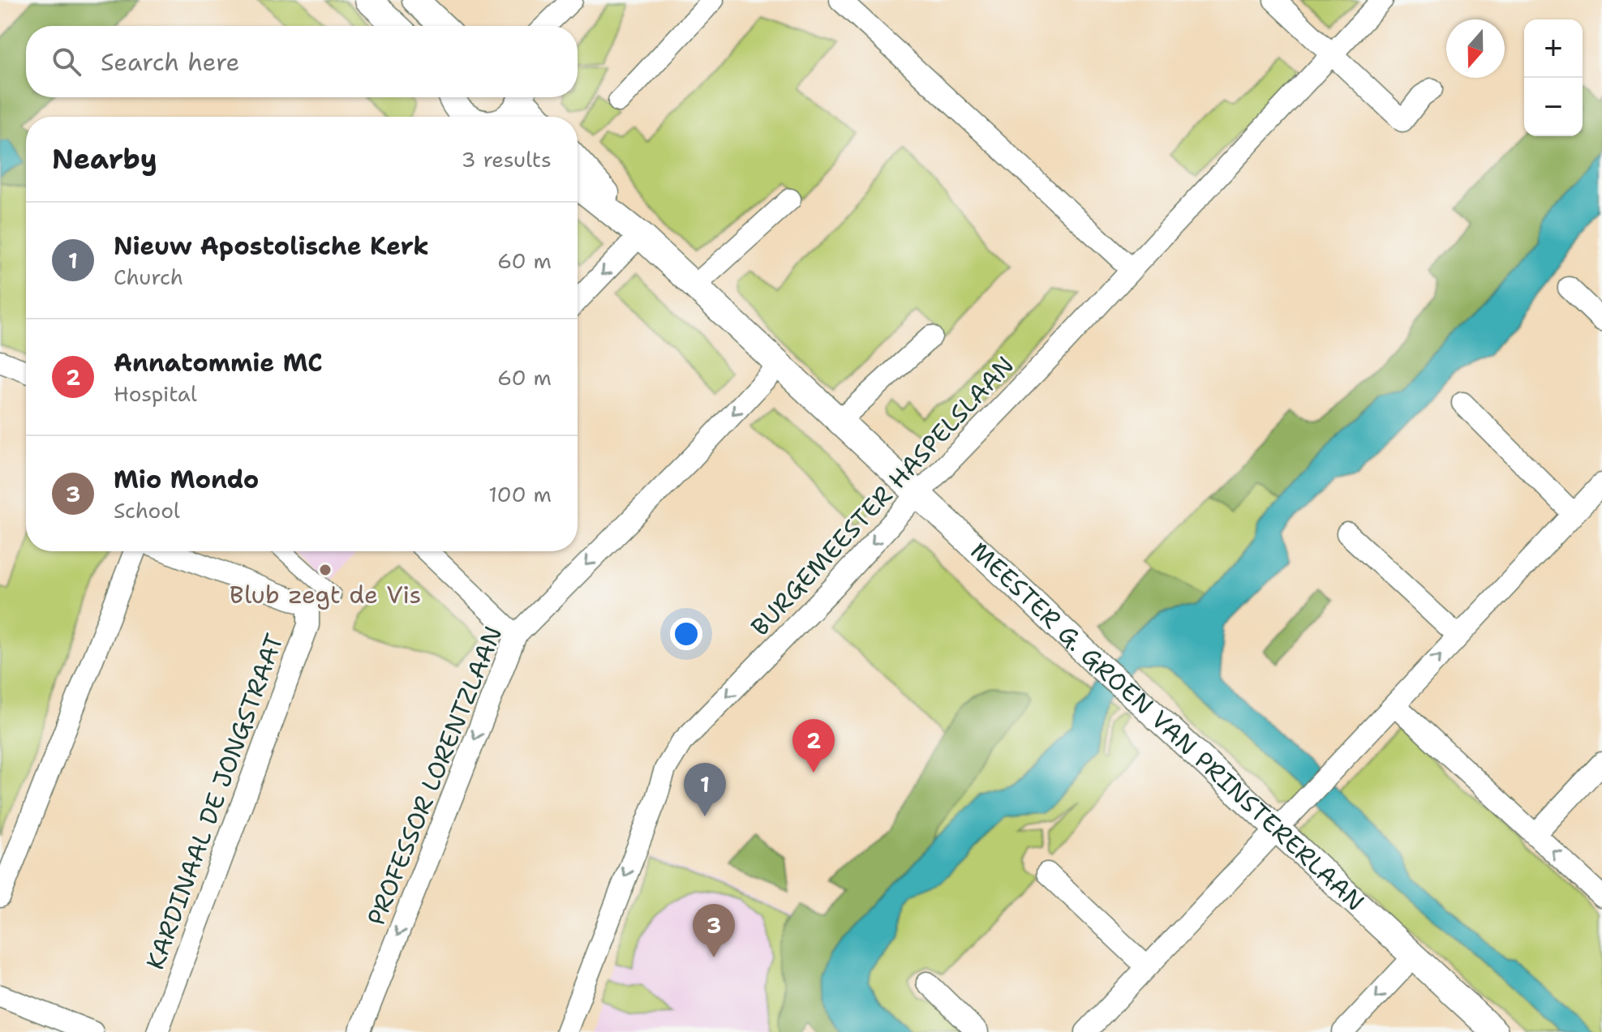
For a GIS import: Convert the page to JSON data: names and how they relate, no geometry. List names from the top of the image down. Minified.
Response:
{"streets":{"street":["BURGEMEESTER HASPELSLAAN","MEESTER G. GROEN VAN PRINSTERERLAAN","PROFESSOR LORENTZLAAN","KARDINAAL DE JONGSTRAAT"]},"crossings":[["BURGEMEESTER HASPELSLAAN","MEESTER G. GROEN VAN PRINSTERERLAAN"],["MEESTER G. GROEN VAN PRINSTERERLAAN","PROFESSOR LORENTZLAAN"]],"one_way":["BURGEMEESTER HASPELSLAAN","PROFESSOR LORENTZLAAN"],"places":["Blub zegt de Vis"],"north":"bottom","page":{"map_buttons":["+","−"],"search":"Search here","heading":["Nearby","3 results"],"list":[{"mark":"1","name":"Nieuw Apostolische Kerk","note":"Church","value":"60 m"},{"mark":"2","name":"Annatommie MC","note":"Hospital","value":"60 m"},{"mark":"3","name":"Mio Mondo","note":"School","value":"100 m"}],"pins":["2","1","3"]}}
